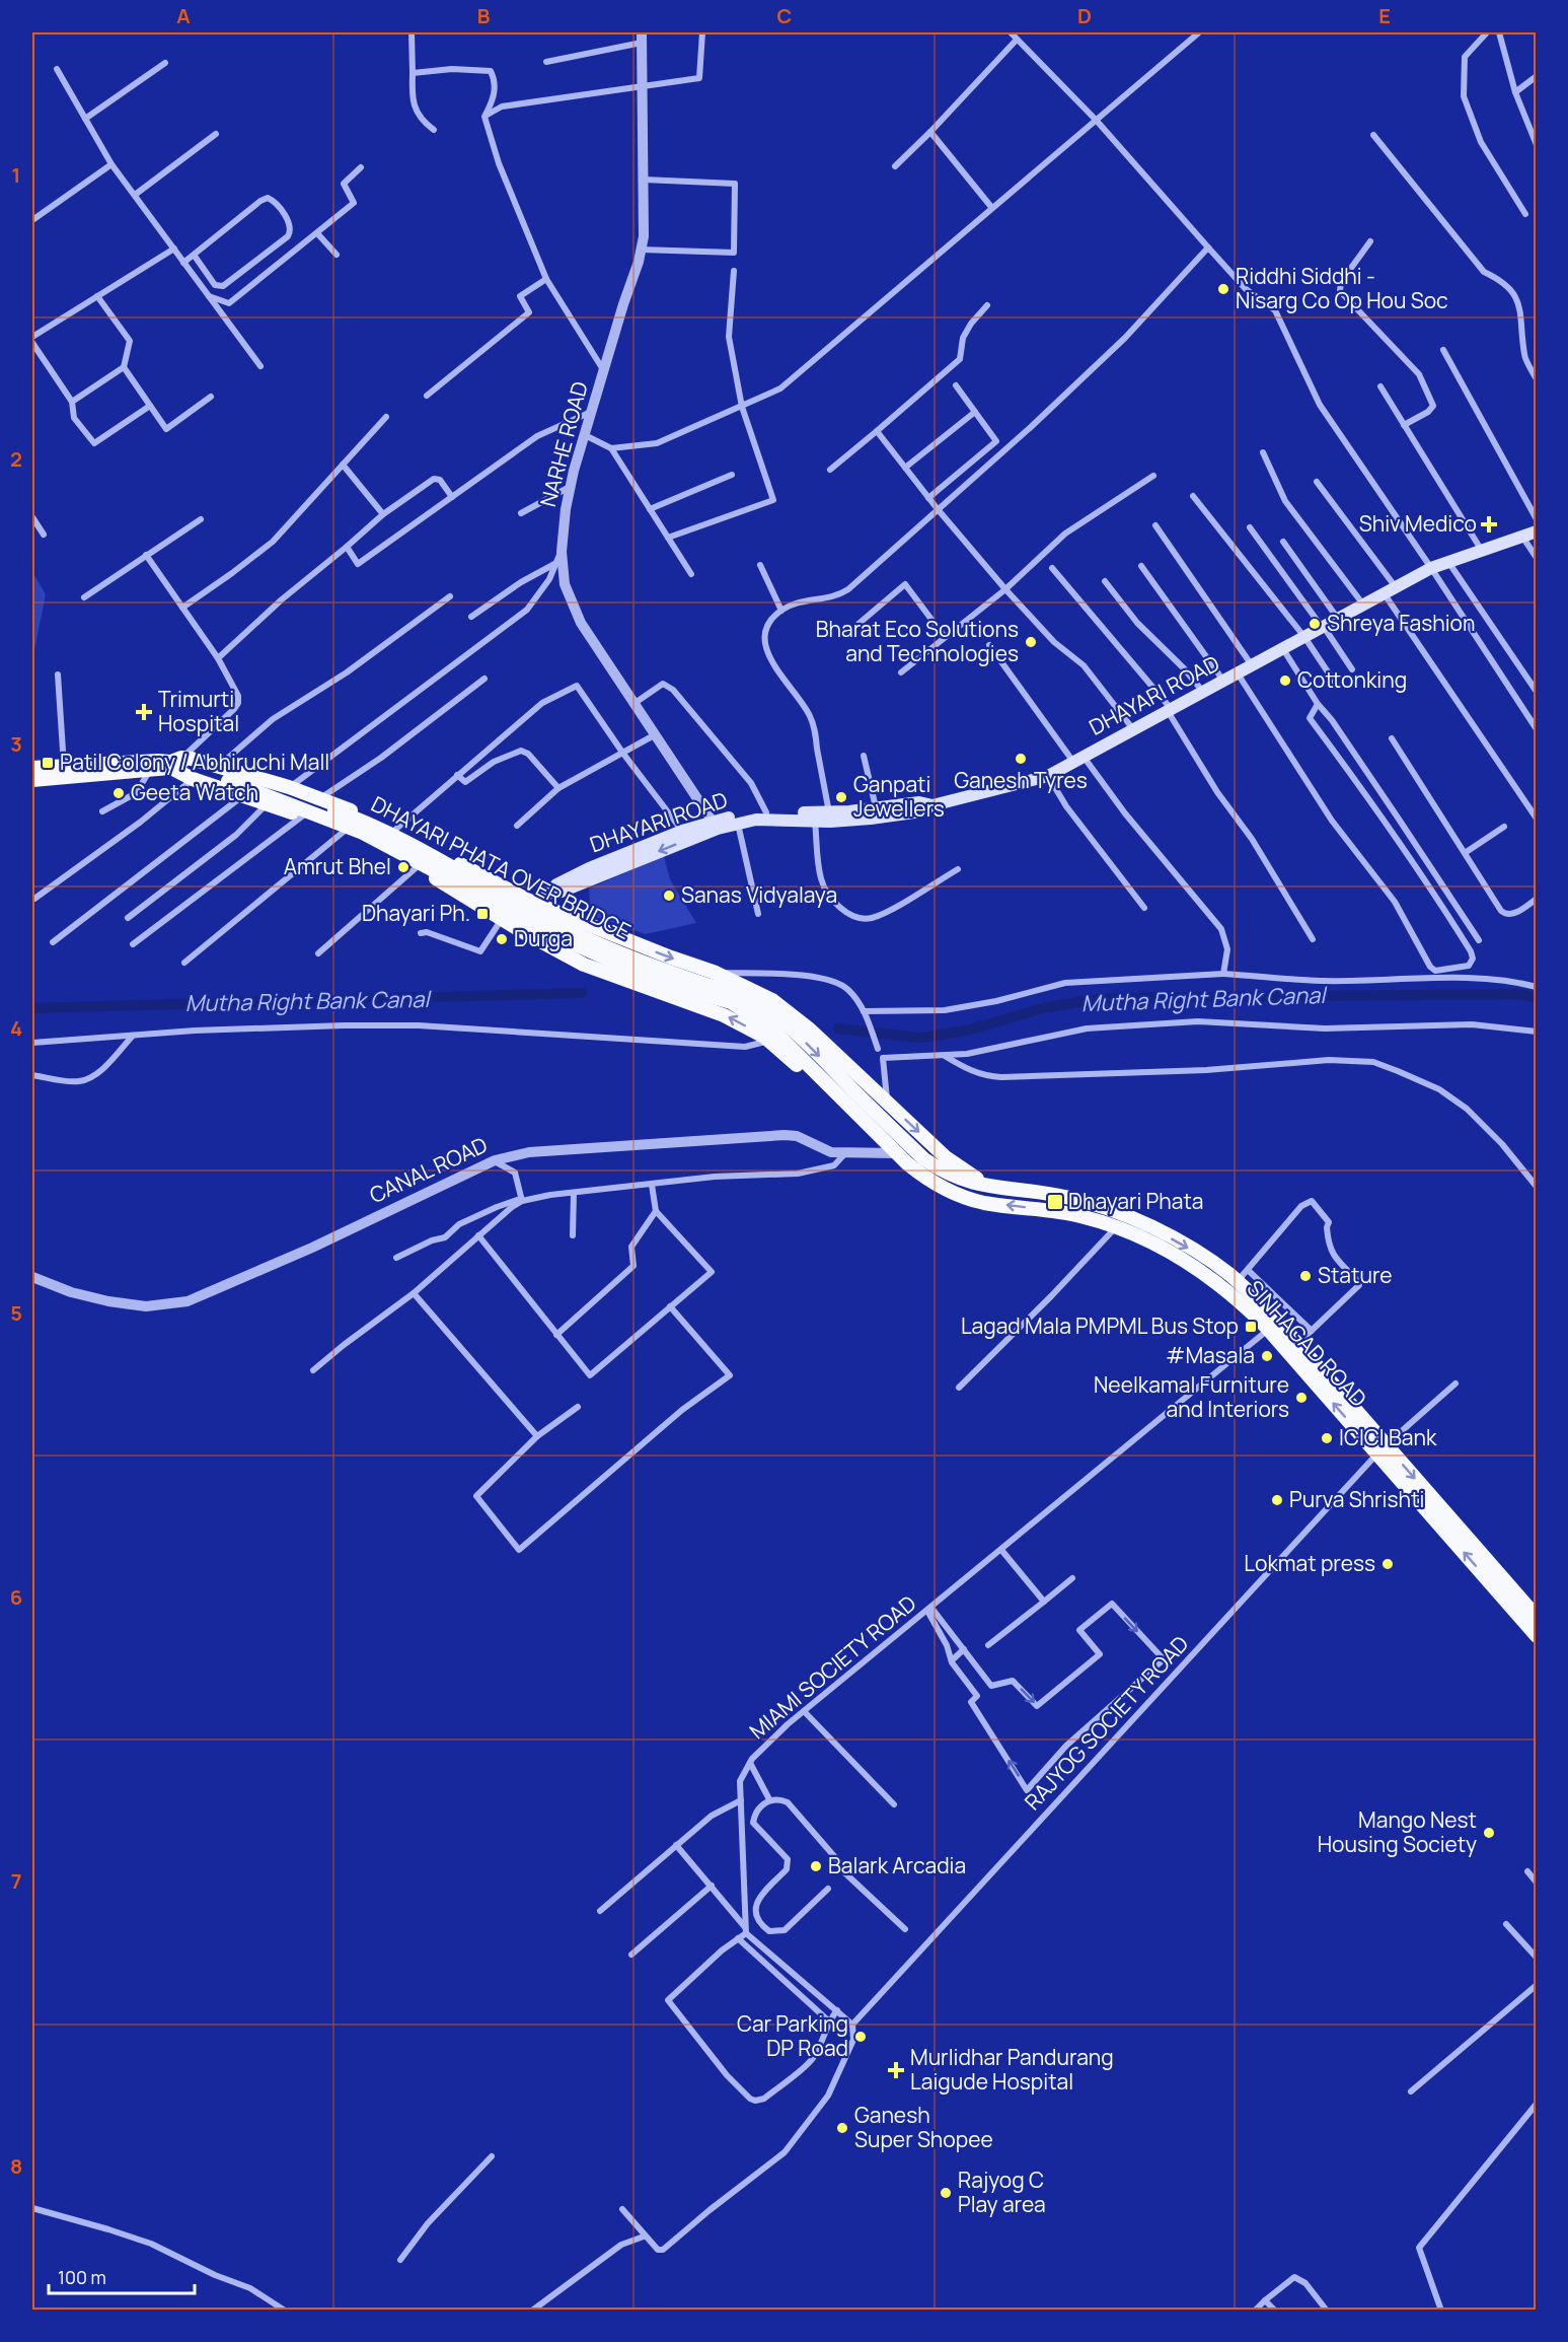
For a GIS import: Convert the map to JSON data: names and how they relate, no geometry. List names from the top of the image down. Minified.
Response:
{"streets":{"main road":["DHAYARI ROAD","DHAYARI PHATA OVER BRIDGE","SINHAGAD ROAD"],"street":["NARHE ROAD","CANAL ROAD","MIAMI SOCIETY ROAD","RAJYOG SOCIETY ROAD"]},"crossings":[["NARHE ROAD","DHAYARI ROAD"],["DHAYARI PHATA OVER BRIDGE","SINHAGAD ROAD"],["CANAL ROAD","SINHAGAD ROAD"],["SINHAGAD ROAD","MIAMI SOCIETY ROAD"],["SINHAGAD ROAD","RAJYOG SOCIETY ROAD"]],"water":["Mutha Right Bank Canal"],"places":{"other":["Riddhi Siddhi - Nisarg Co Op Hou Soc","Shreya Fashion","Bharat Eco Solutions and Technologies","Cottonking","Ganesh Tyres","Geeta Watch","Ganpati Jewellers","Amrut Bhel","Sanas Vidyalaya","Durga","Stature","#Masala","Neelkamal Furniture and Interiors","ICICI Bank","Purva Shrishti","Lokmat press","Mango Nest Housing Society","Balark Arcadia","Car Parking DP Road","Ganesh Super Shopee","Rajyog C Play area"],"health":["Shiv Medico","Trimurti Hospital","Murlidhar Pandurang Laigude Hospital"],"transit":["Patil Colony / Abhiruchi Mall","Dhayari Ph.","Dhayari Phata","Lagad Mala PMPML Bus Stop"]},"scale_bar":"100 m","grid":{"columns":["A","B","C","D","E"],"rows":["1","2","3","4","5","6","7","8"]}}
